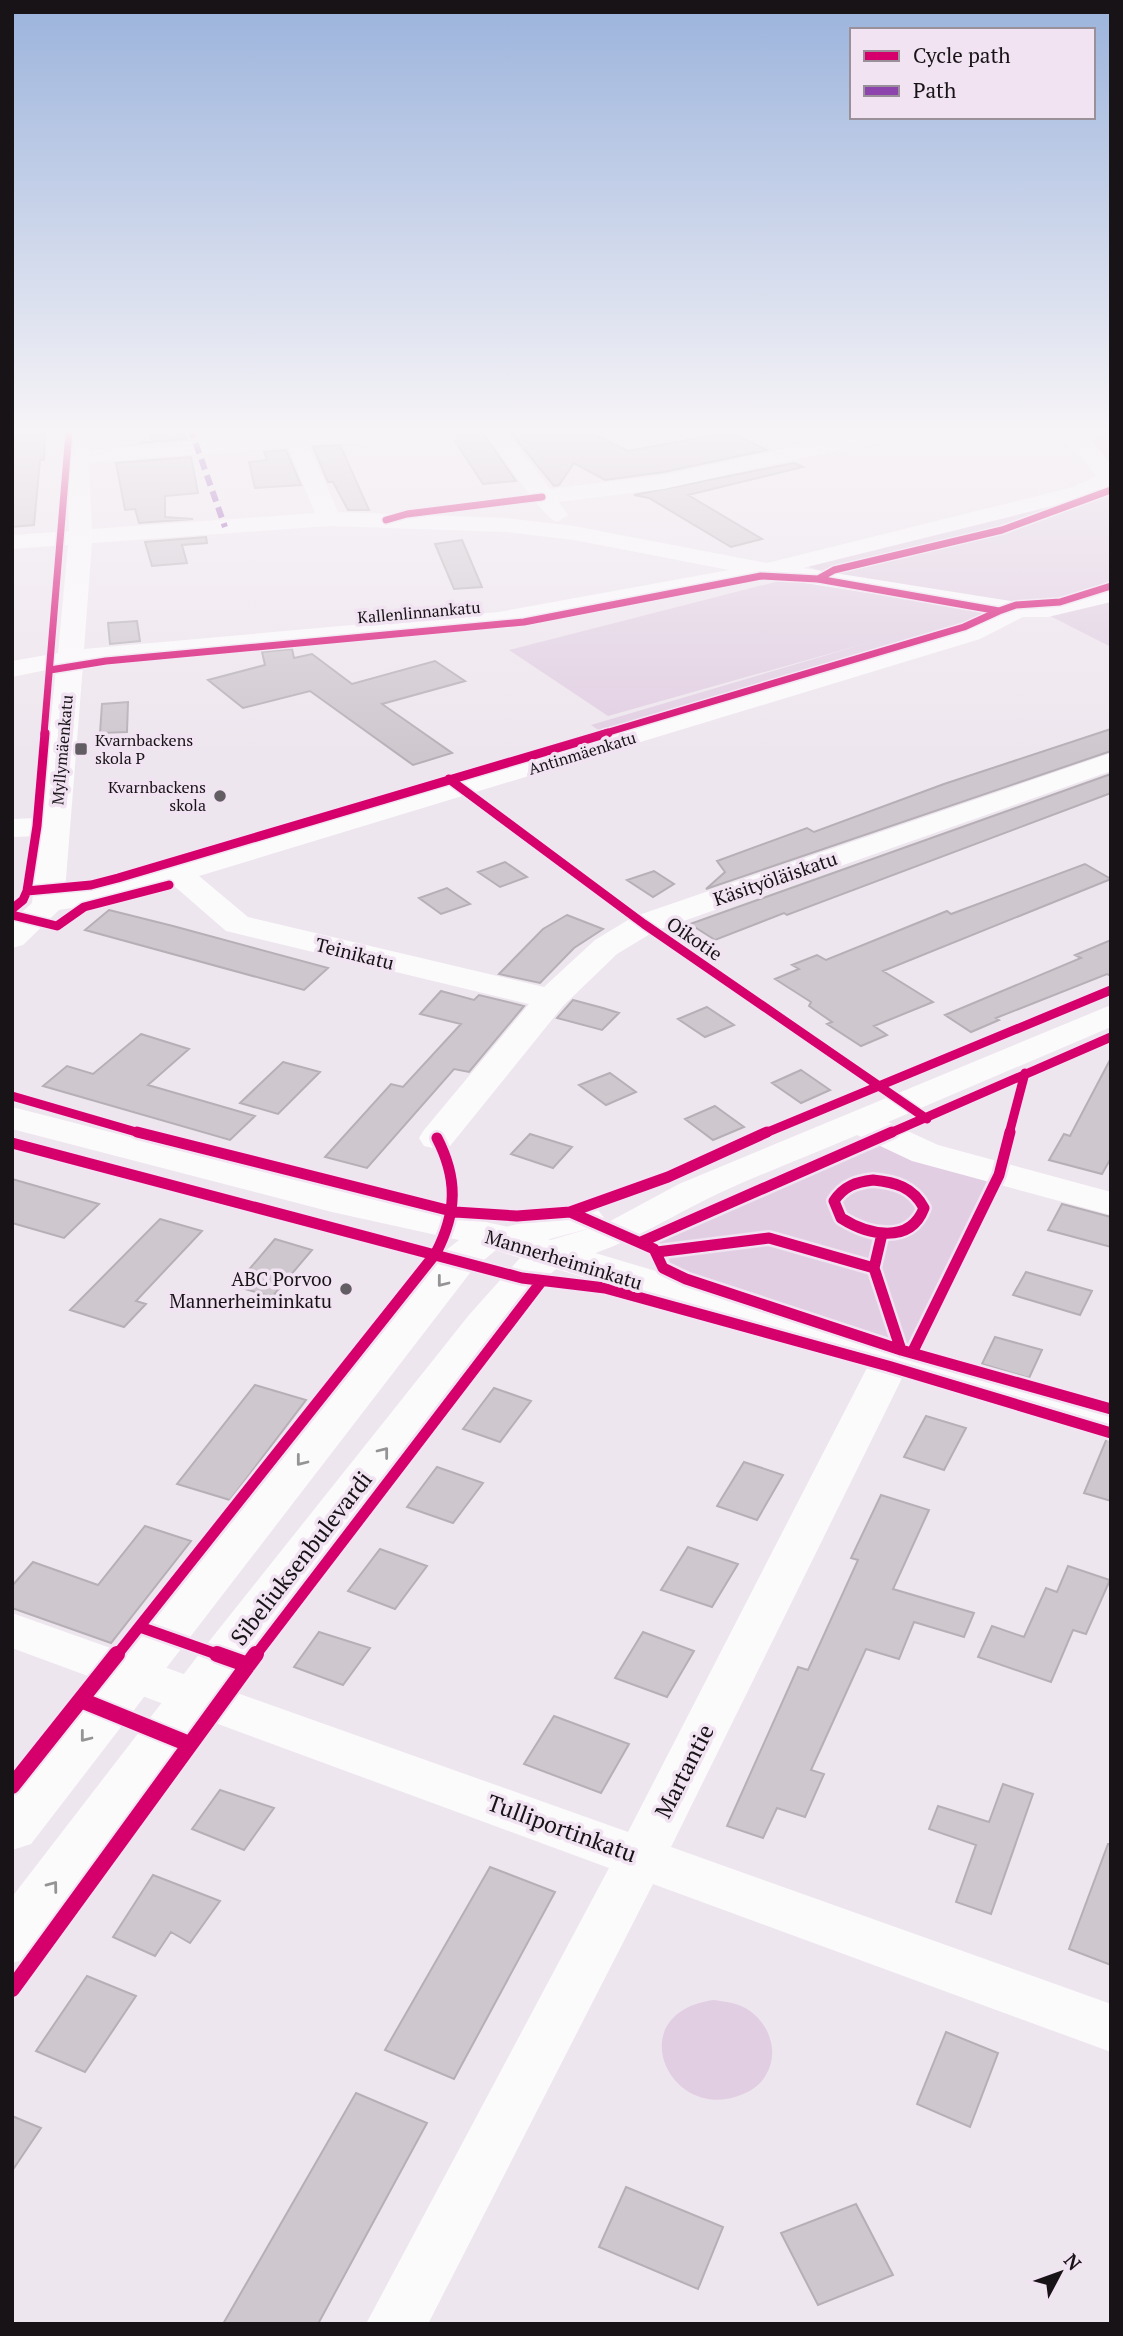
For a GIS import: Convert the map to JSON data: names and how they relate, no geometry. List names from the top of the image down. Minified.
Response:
{"streets":{"main road":["Mannerheiminkatu","Sibeliuksenbulevardi"],"street":["Kallenlinnankatu","Myllymäenkatu","Antinmäenkatu","Käsityöläiskatu","Teinikatu","Martantie","Tulliportinkatu"],"cycle path":["Oikotie"]},"crossings":[["Kallenlinnankatu","Myllymäenkatu"],["Myllymäenkatu","Antinmäenkatu"],["Antinmäenkatu","Teinikatu"],["Käsityöläiskatu","Teinikatu"],["Mannerheiminkatu","Sibeliuksenbulevardi"],["Sibeliuksenbulevardi","Tulliportinkatu"],["Martantie","Tulliportinkatu"]],"places":{"transit":["Kvarnbackens skola P"],"other":["Kvarnbackens skola","ABC Porvoo Mannerheiminkatu"]},"legend":["Cycle path","Path"],"north":"top right"}
